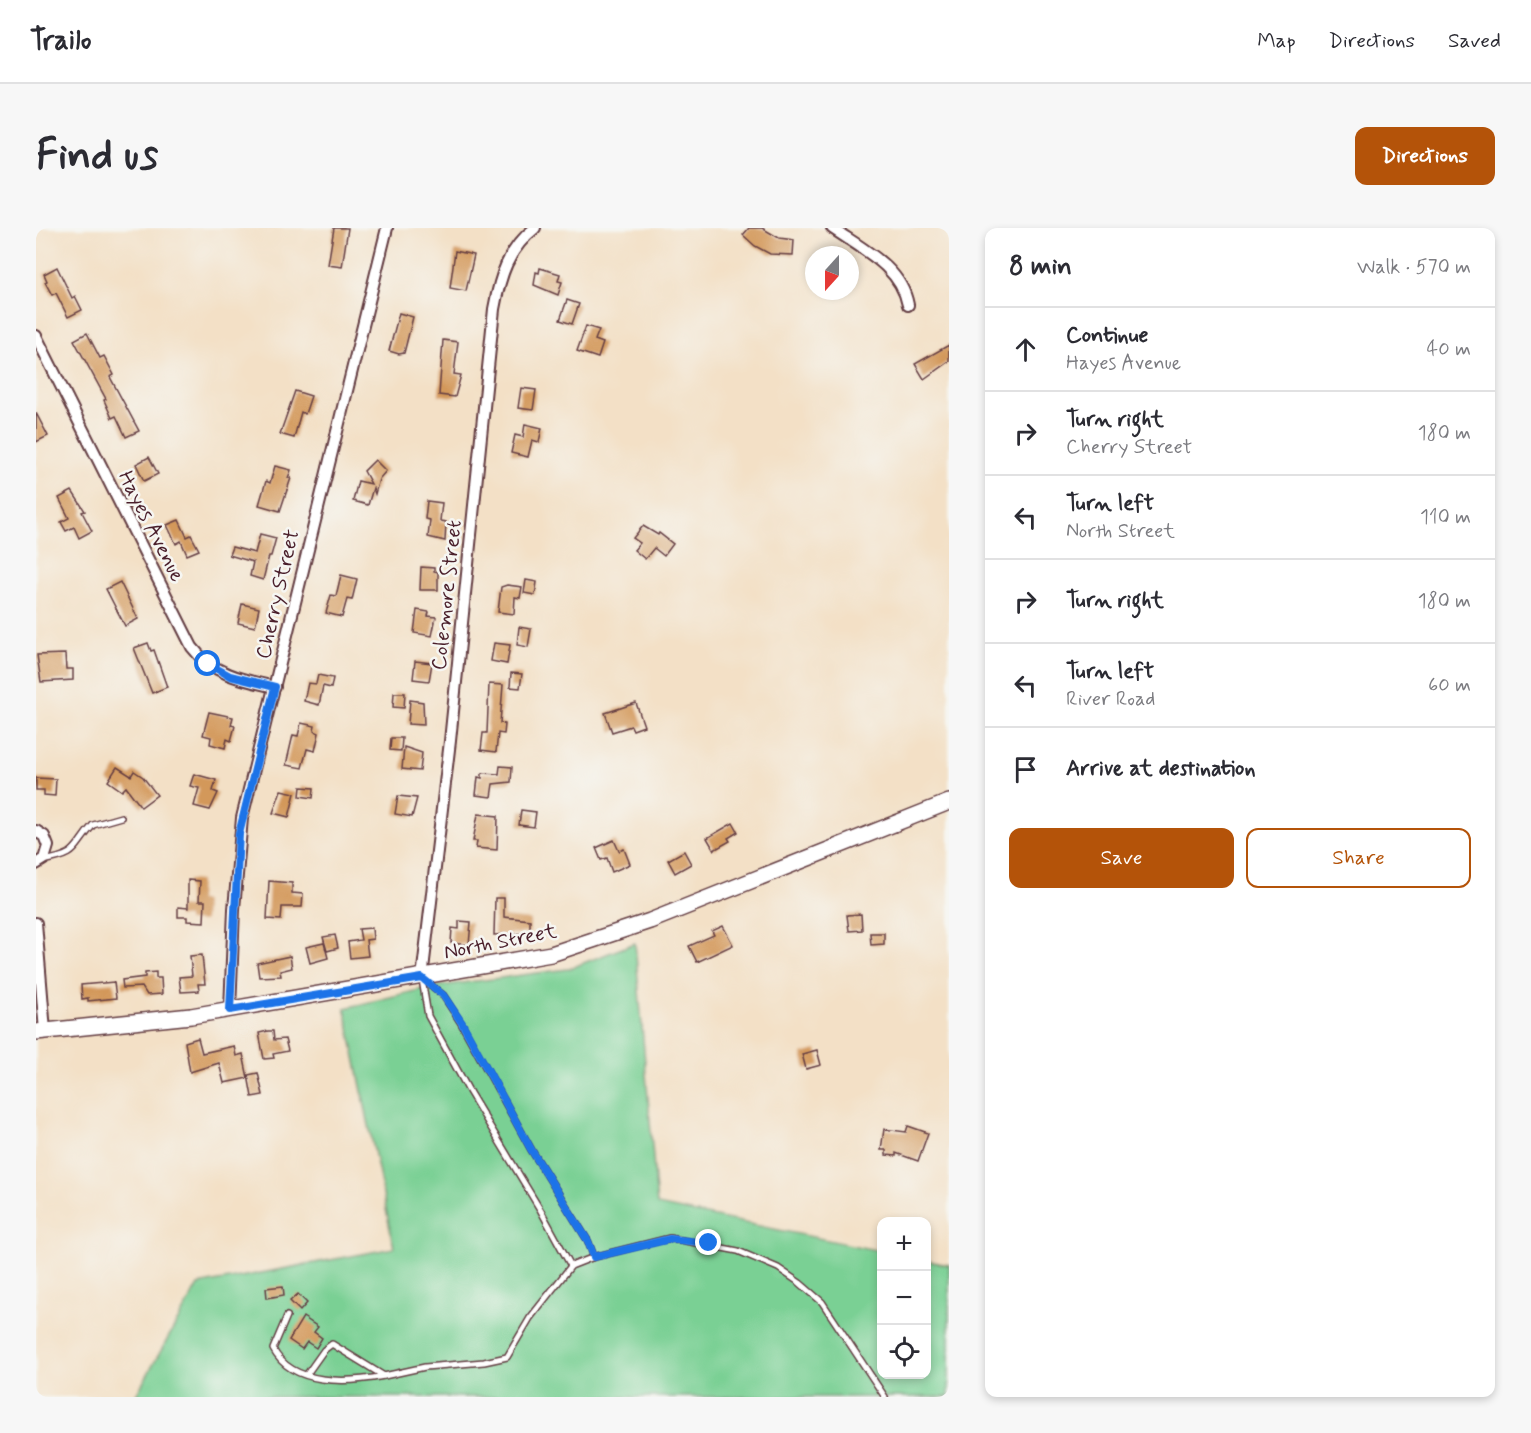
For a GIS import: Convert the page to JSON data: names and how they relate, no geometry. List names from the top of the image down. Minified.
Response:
{"streets":{"main road":["North Street"],"street":["Hayes Avenue","Cherry Street","Colemore Street"]},"crossings":[["Hayes Avenue","Cherry Street"],["Cherry Street","North Street"],["Colemore Street","North Street"]],"north":"bottom","page":{"header":"Trailo","nav":["Map","Directions","Saved"],"buttons":["Directions",["Save","Share"]],"title":"Find us","heading":["8 min","Walk · 570 m"],"list":[["Continue","Hayes Avenue","40 m"],["Turn right","Cherry Street","180 m"],["Turn left","North Street","110 m"],["Turn right","180 m"],["Turn left","River Road","60 m"],"Arrive at destination"],"map_buttons":["+","−"]}}
